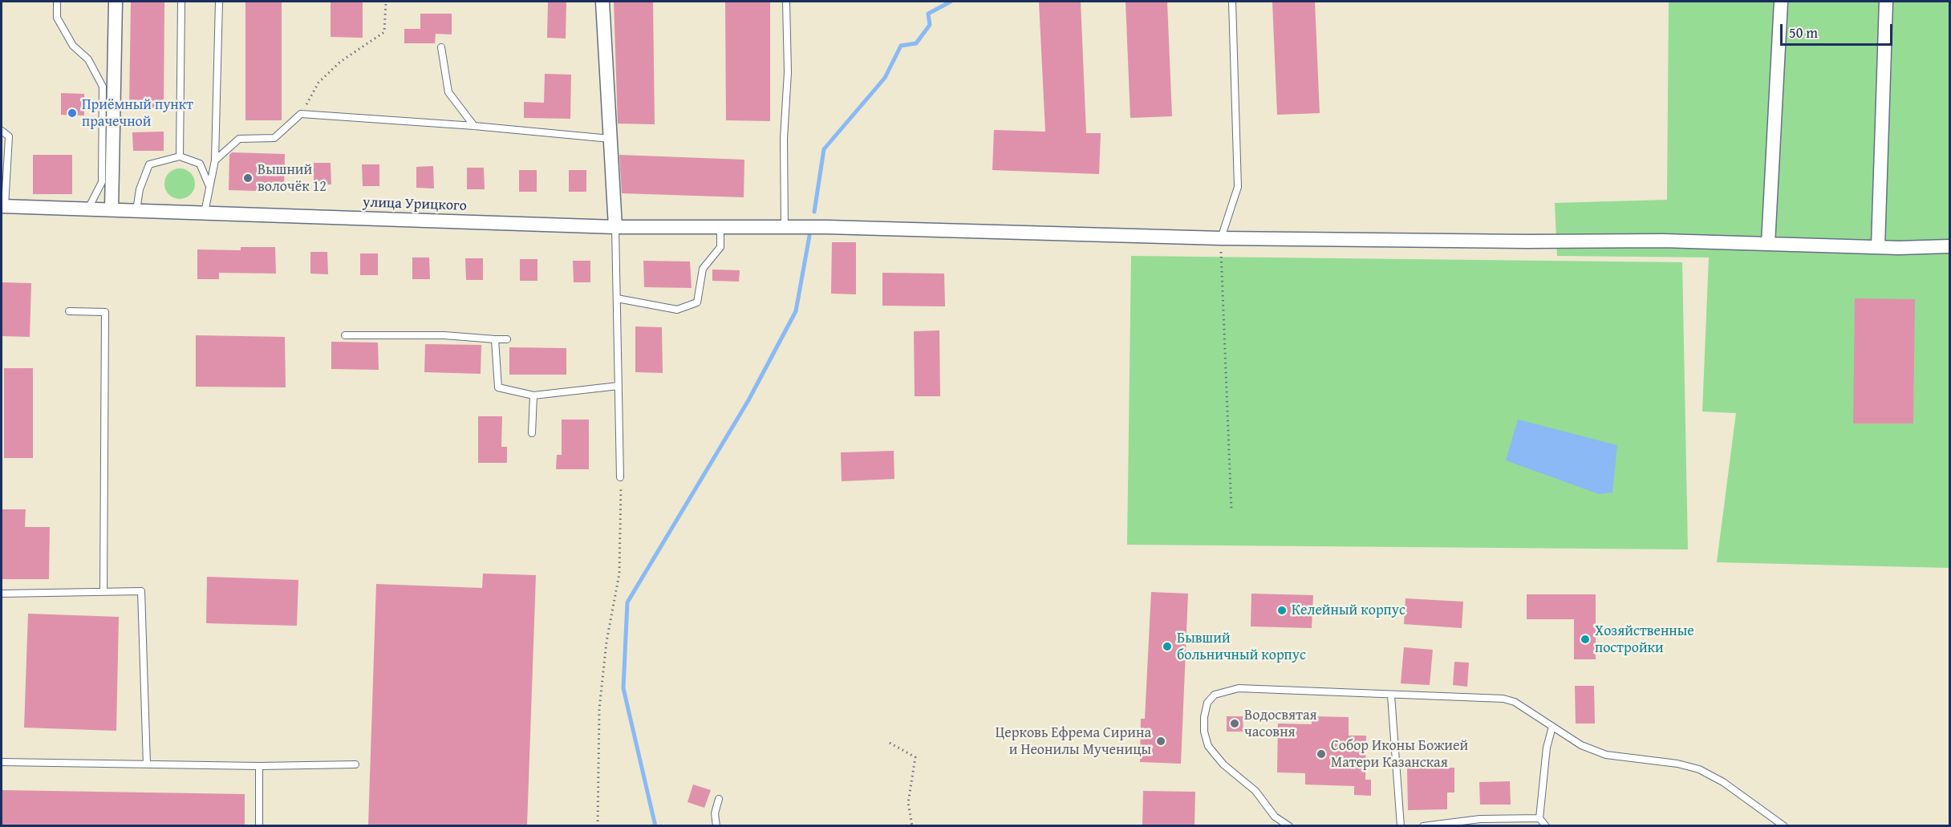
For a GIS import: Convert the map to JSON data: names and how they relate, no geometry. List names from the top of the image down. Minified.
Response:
{"streets":{"street":["улица Урицкого"]},"places":["Приёмный пункт прачечной","Вышний волочёк 12","Келейный корпус","Хозяйственные постройки","Бывший больничный корпус","Водосвятая часовня","Церковь Ефрема Сирина и Неонилы Мученицы","Собор Иконы Божией Матери Казанская"],"scale_bar":"50 m"}
